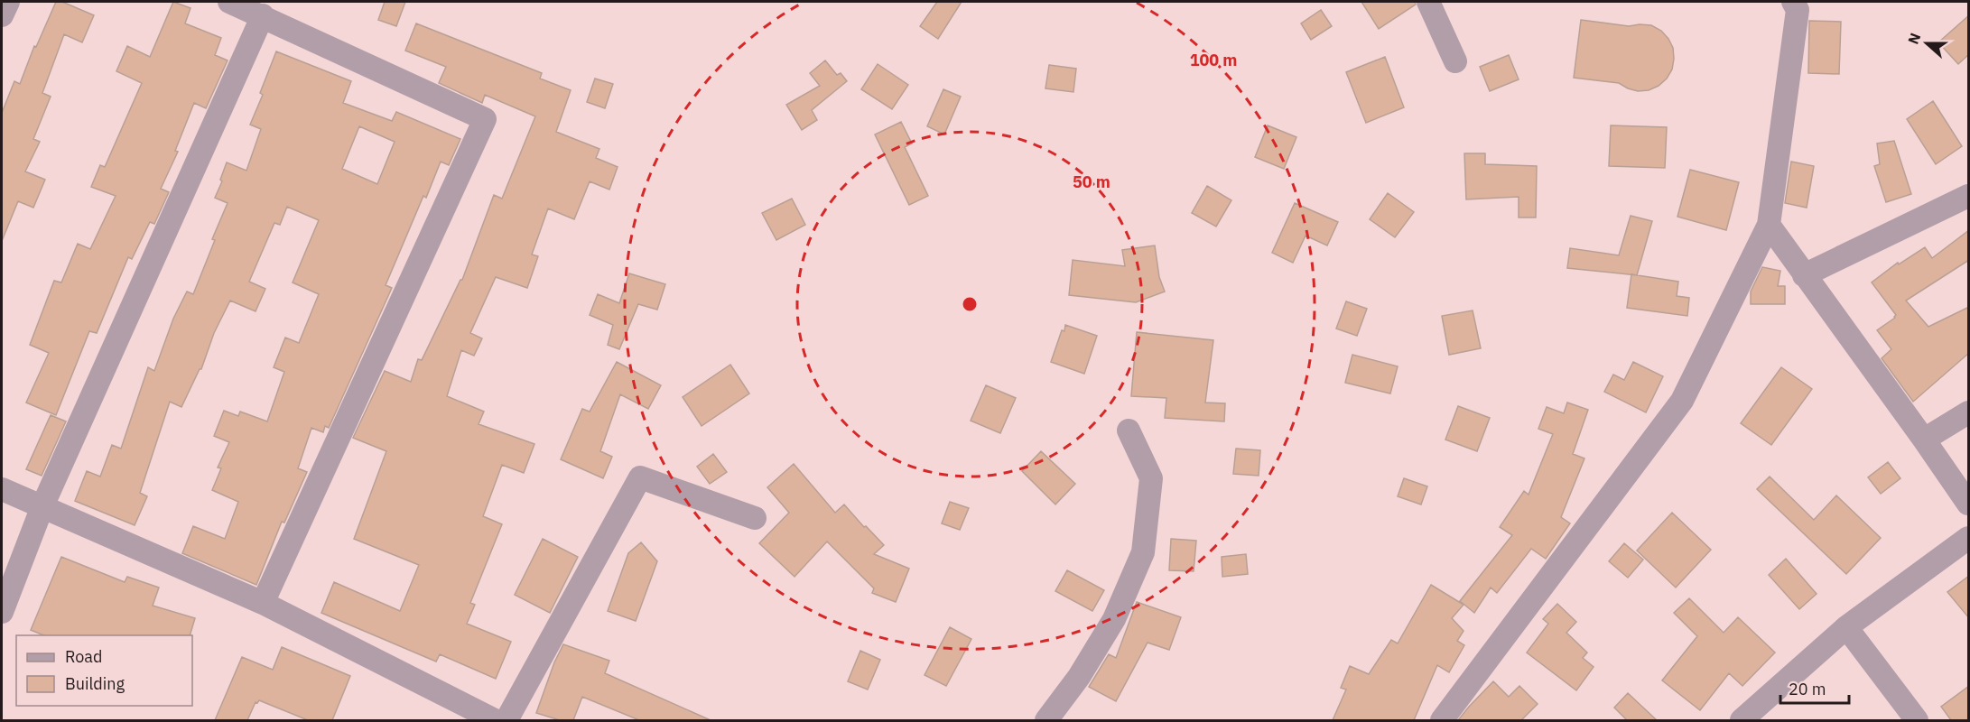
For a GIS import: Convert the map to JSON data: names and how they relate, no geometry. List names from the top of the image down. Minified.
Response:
{"legend":["Road","Building"],"scale_bar":"20 m","north":"left","rings":["100 m","50 m"]}
